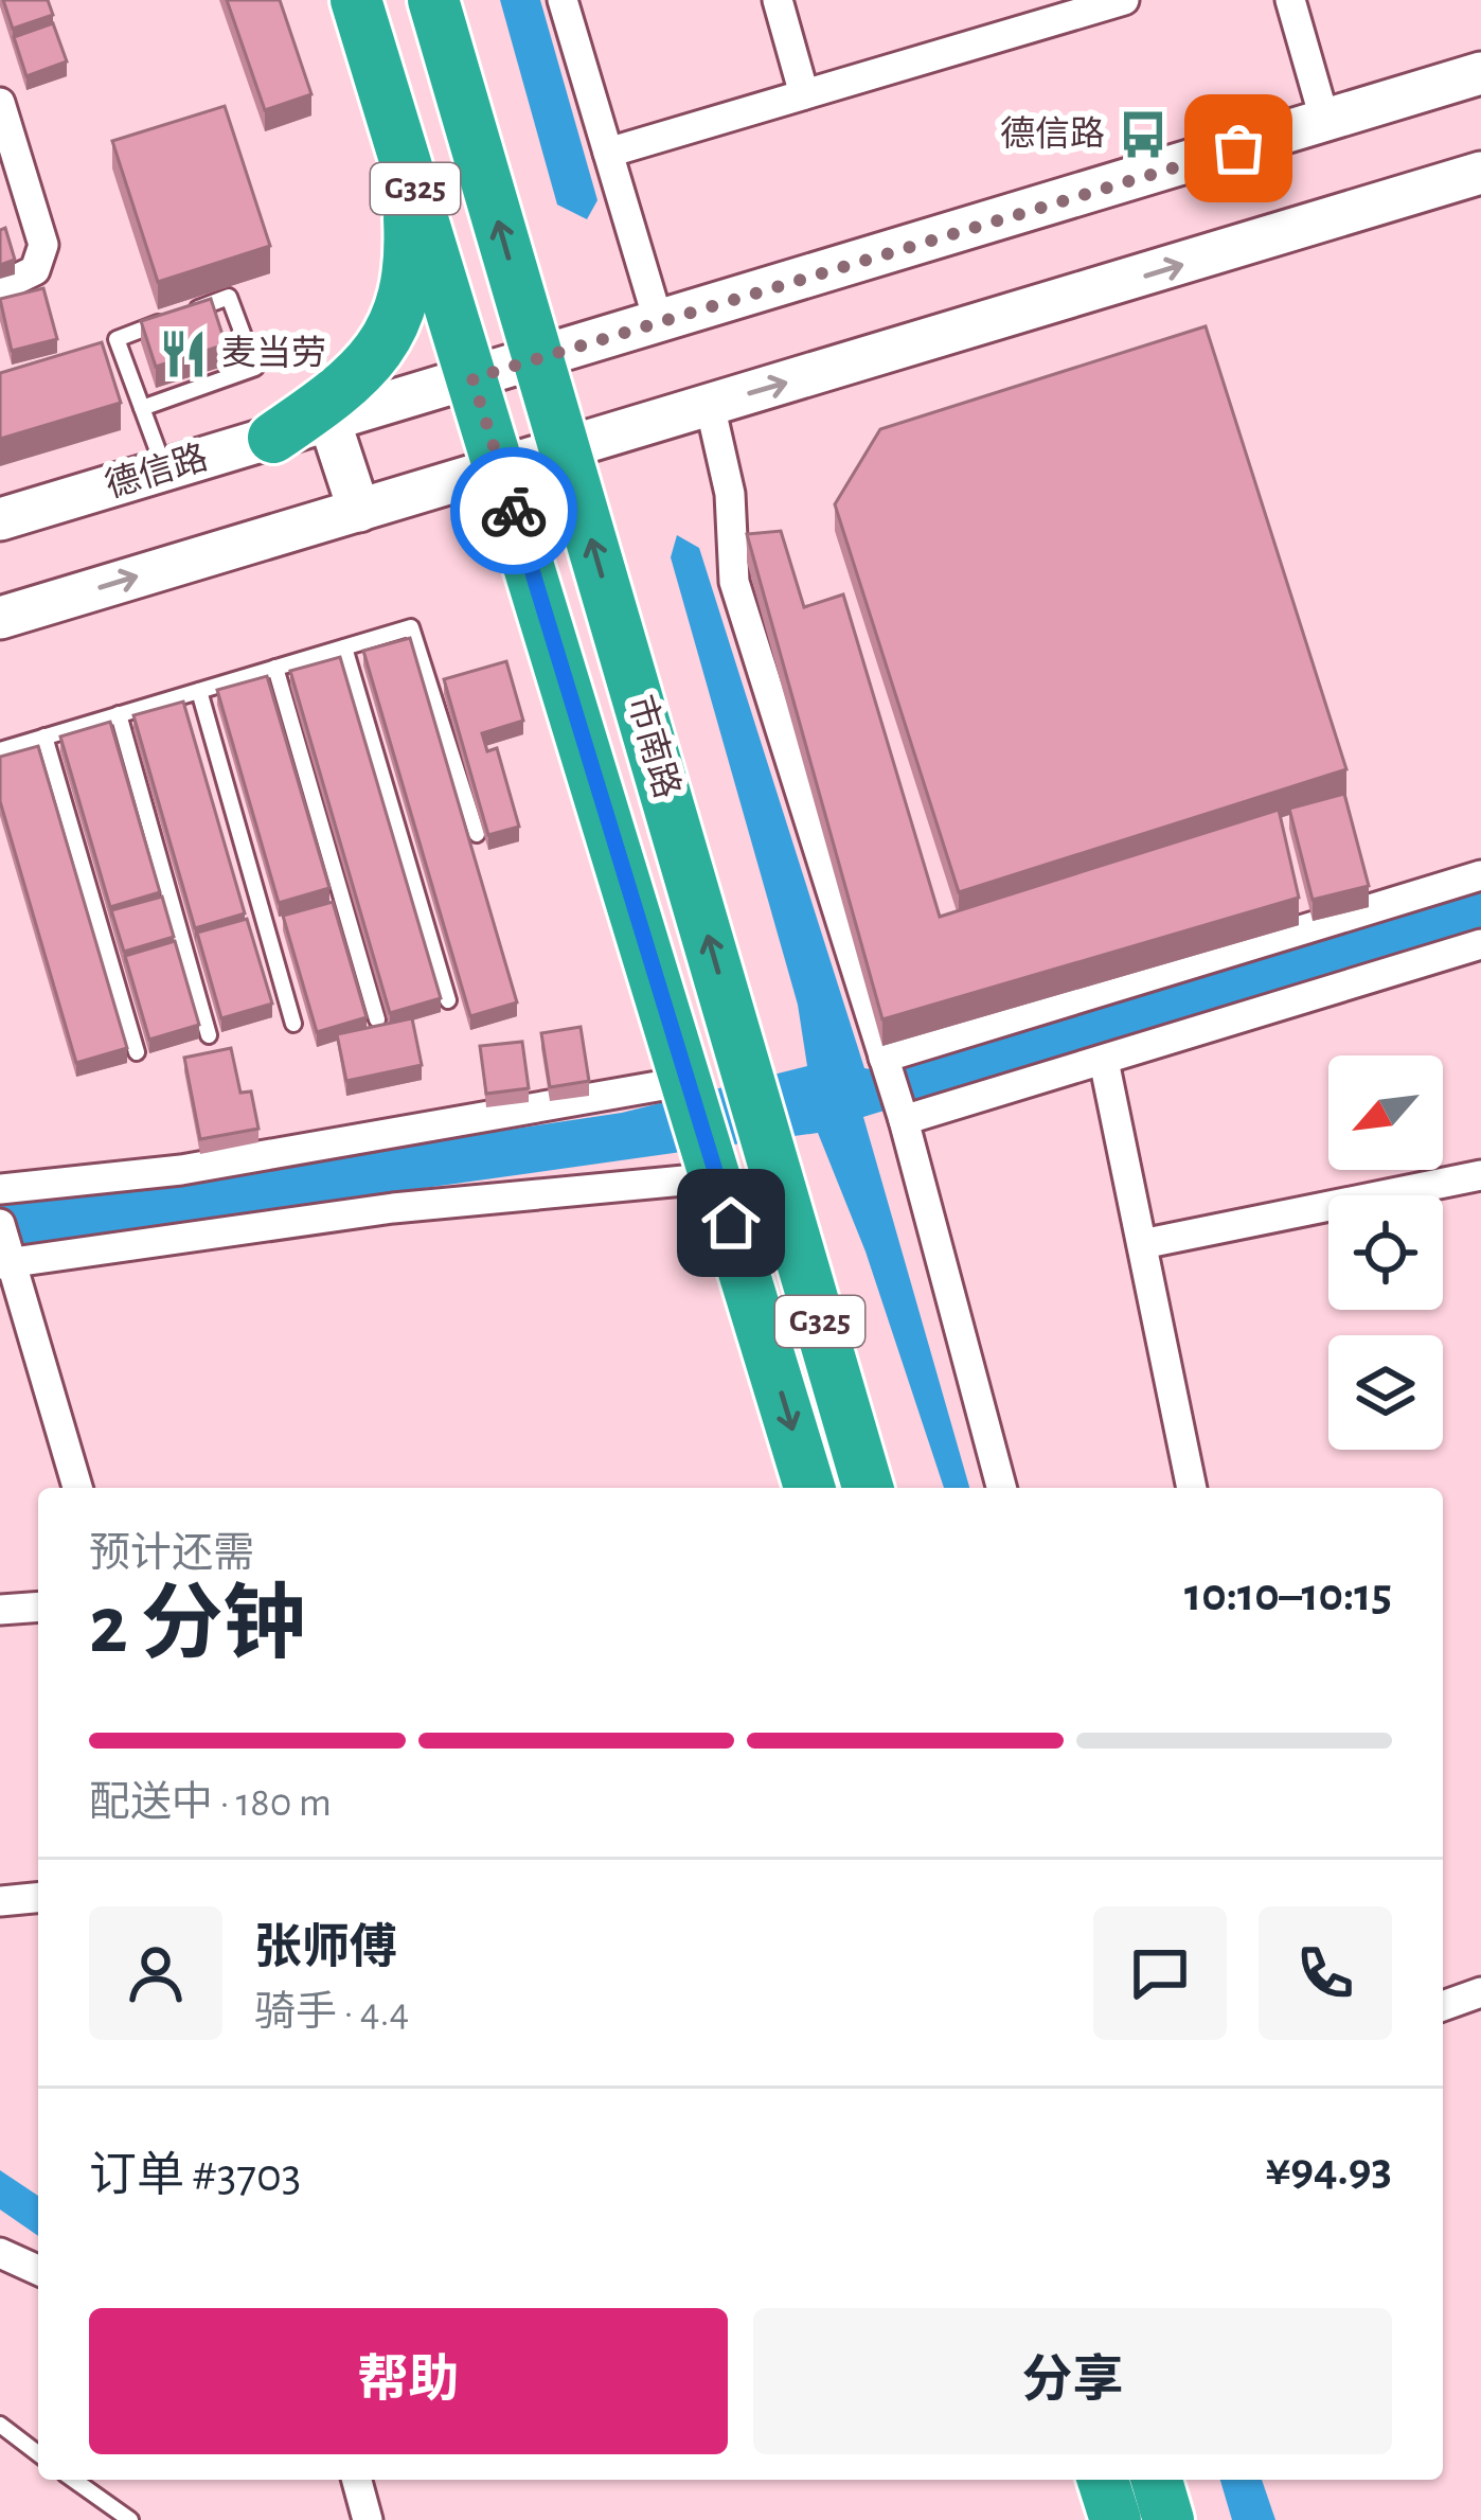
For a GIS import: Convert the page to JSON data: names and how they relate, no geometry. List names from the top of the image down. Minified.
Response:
{"streets":{"highway":["G325","市南路"],"street":["德信路"]},"crossings":[["德信路","市南路"]],"places":{"bus stop":["德信路"],"restaurant":["麦当劳"]},"north":"bottom left","page":{"heading":["2 分钟","预计还需","10:10–10:15"],"panel":["张师傅","骑手 · 4.4","订单 #3703","¥94.93"],"bar":"配送中 · 180 m","buttons":["帮助","分享"]}}
